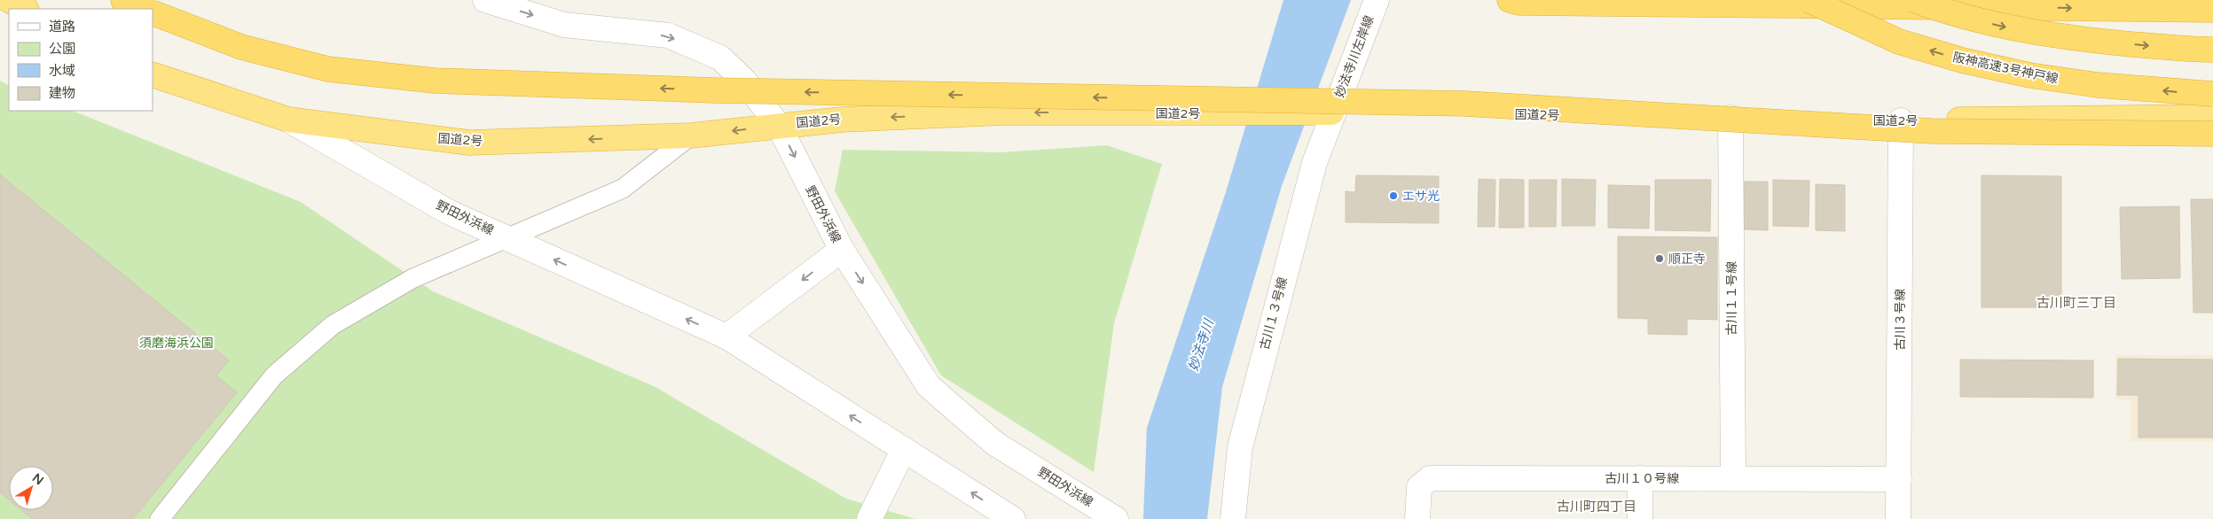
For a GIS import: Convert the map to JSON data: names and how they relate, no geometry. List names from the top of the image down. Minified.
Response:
{"streets":{"highway":["阪神高速3号神戸線","国道2号"],"street":["妙法寺川左岸線","野田外浜線","古川１１号線","古川１３号線","古川３号線","古川１０号線"]},"crossings":[["妙法寺川左岸線","国道2号"],["妙法寺川左岸線","古川１３号線"],["国道2号","野田外浜線"],["国道2号","古川１１号線"],["国道2号","古川１３号線"],["国道2号","古川３号線"],["古川１１号線","古川１０号線"],["古川３号線","古川１０号線"]],"districts":["古川町三丁目","古川町四丁目"],"water":["妙法寺川"],"parks":["須磨海浜公園"],"places":["エサ光","順正寺"],"legend":["道路","公園","水域","建物"],"north":"top right"}
